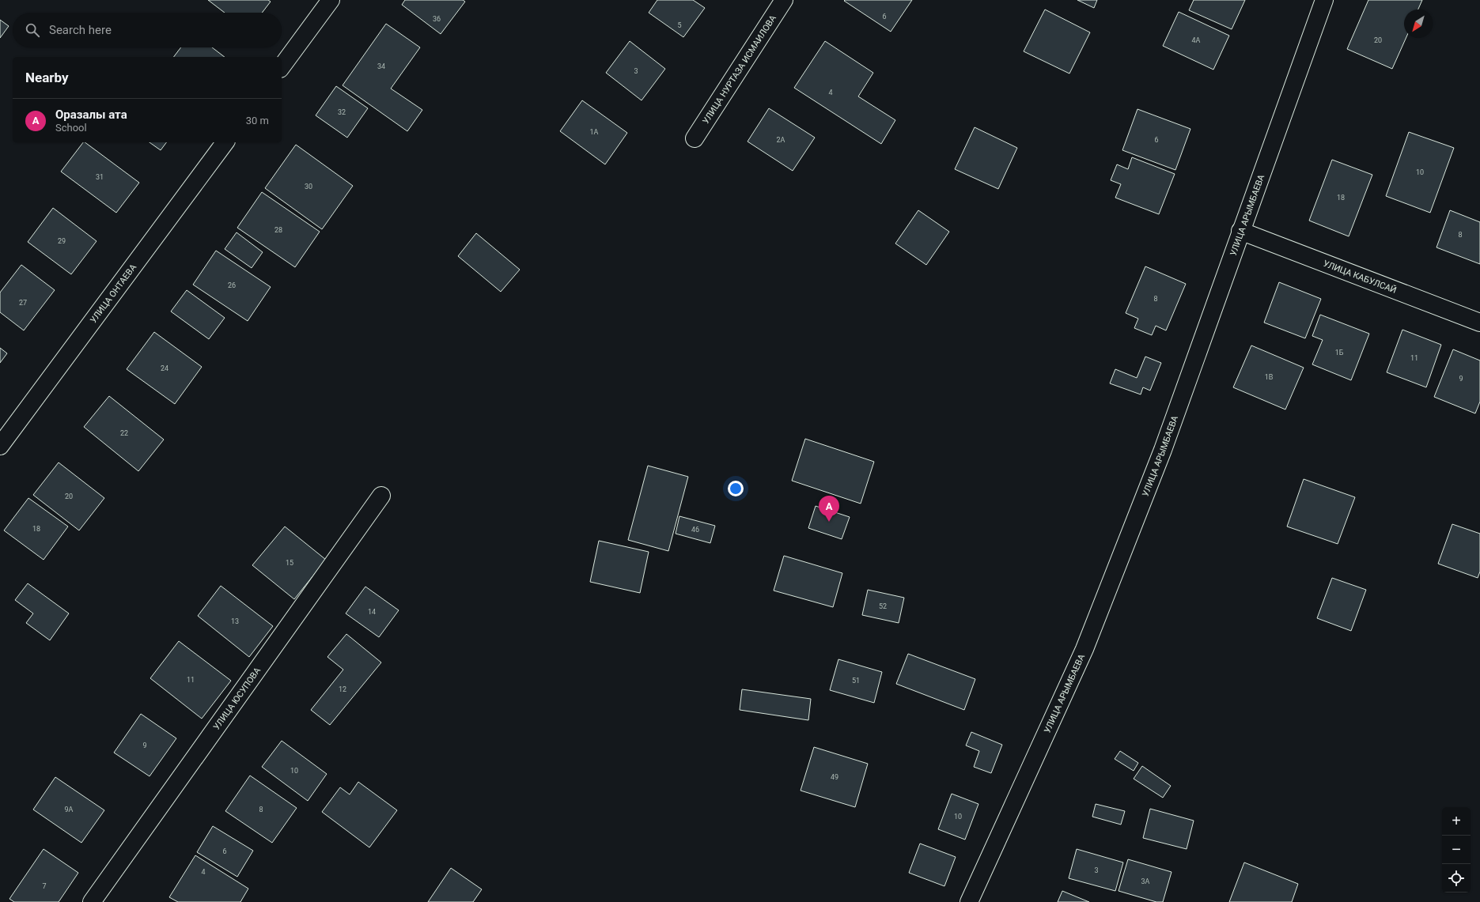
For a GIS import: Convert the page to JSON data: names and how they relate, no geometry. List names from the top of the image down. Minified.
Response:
{"streets":{"street":["УЛИЦА НУРТАЗА ИСМАИЛОВА","УЛИЦА АРЫМБАЕВА","УЛИЦА КАБУЛСАЙ","УЛИЦА ОНТАЕВА","УЛИЦА ЮСУПОВА"]},"crossings":[["УЛИЦА АРЫМБАЕВА","УЛИЦА КАБУЛСАЙ"]],"house_numbers":["6","36","5","4А","20","34","3","4","32","1А","2А","6","10","31","30","18","28","8","29","26","8","27","1Б","11","24","1В","9","22","20","18","46","15","52","14","13","11","51","12","9","10","49","9А","8","10","6","3","4","3А","7"],"north":"bottom left","page":{"search":"Search here","heading":"Nearby","list":[{"mark":"A","name":"Оразалы ата","note":"School","value":"30 m"}],"pins":"A","map_buttons":["+","−"]}}
